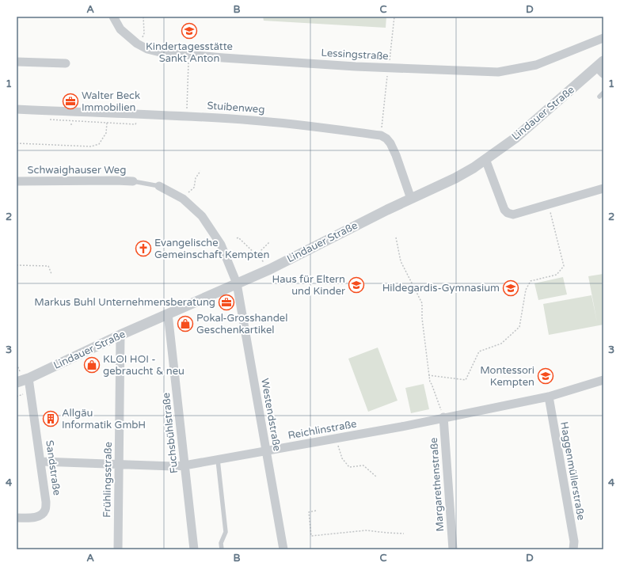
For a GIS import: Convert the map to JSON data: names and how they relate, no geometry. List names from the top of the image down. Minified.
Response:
{"streets":{"street":["Lessingstraße","Stuibenweg","Lindauer Straße","Schwaighauser Weg","Westendstraße","Reichlinstraße","Fuchsbühlstraße","Sandstraße","Haggenmüllerstraße","Frühlingsstraße","Margarethenstraße"]},"crossings":[["Stuibenweg","Lindauer Straße"],["Lindauer Straße","Schwaighauser Weg"],["Lindauer Straße","Westendstraße"],["Lindauer Straße","Fuchsbühlstraße"],["Lindauer Straße","Sandstraße"],["Lindauer Straße","Frühlingsstraße"],["Schwaighauser Weg","Westendstraße"],["Westendstraße","Reichlinstraße"],["Reichlinstraße","Fuchsbühlstraße"],["Reichlinstraße","Sandstraße"],["Reichlinstraße","Haggenmüllerstraße"],["Reichlinstraße","Frühlingsstraße"],["Reichlinstraße","Margarethenstraße"]],"places":{"school or university":["Kindertagesstätte Sankt Anton","Haus für Eltern und Kinder","Hildegardis-Gymnasium","Montessori Kempten"],"office":["Walter Beck Immobilien","Markus Buhl Unternehmensberatung"],"church":["Evangelische Gemeinschaft Kempten"],"shop":["Pokal-Grosshandel Geschenkartikel","KLOI HOI - gebraucht & neu"],"building":["Allgäu Informatik GmbH"]},"grid":{"columns":["A","B","C","D"],"rows":["1","2","3","4"]}}
